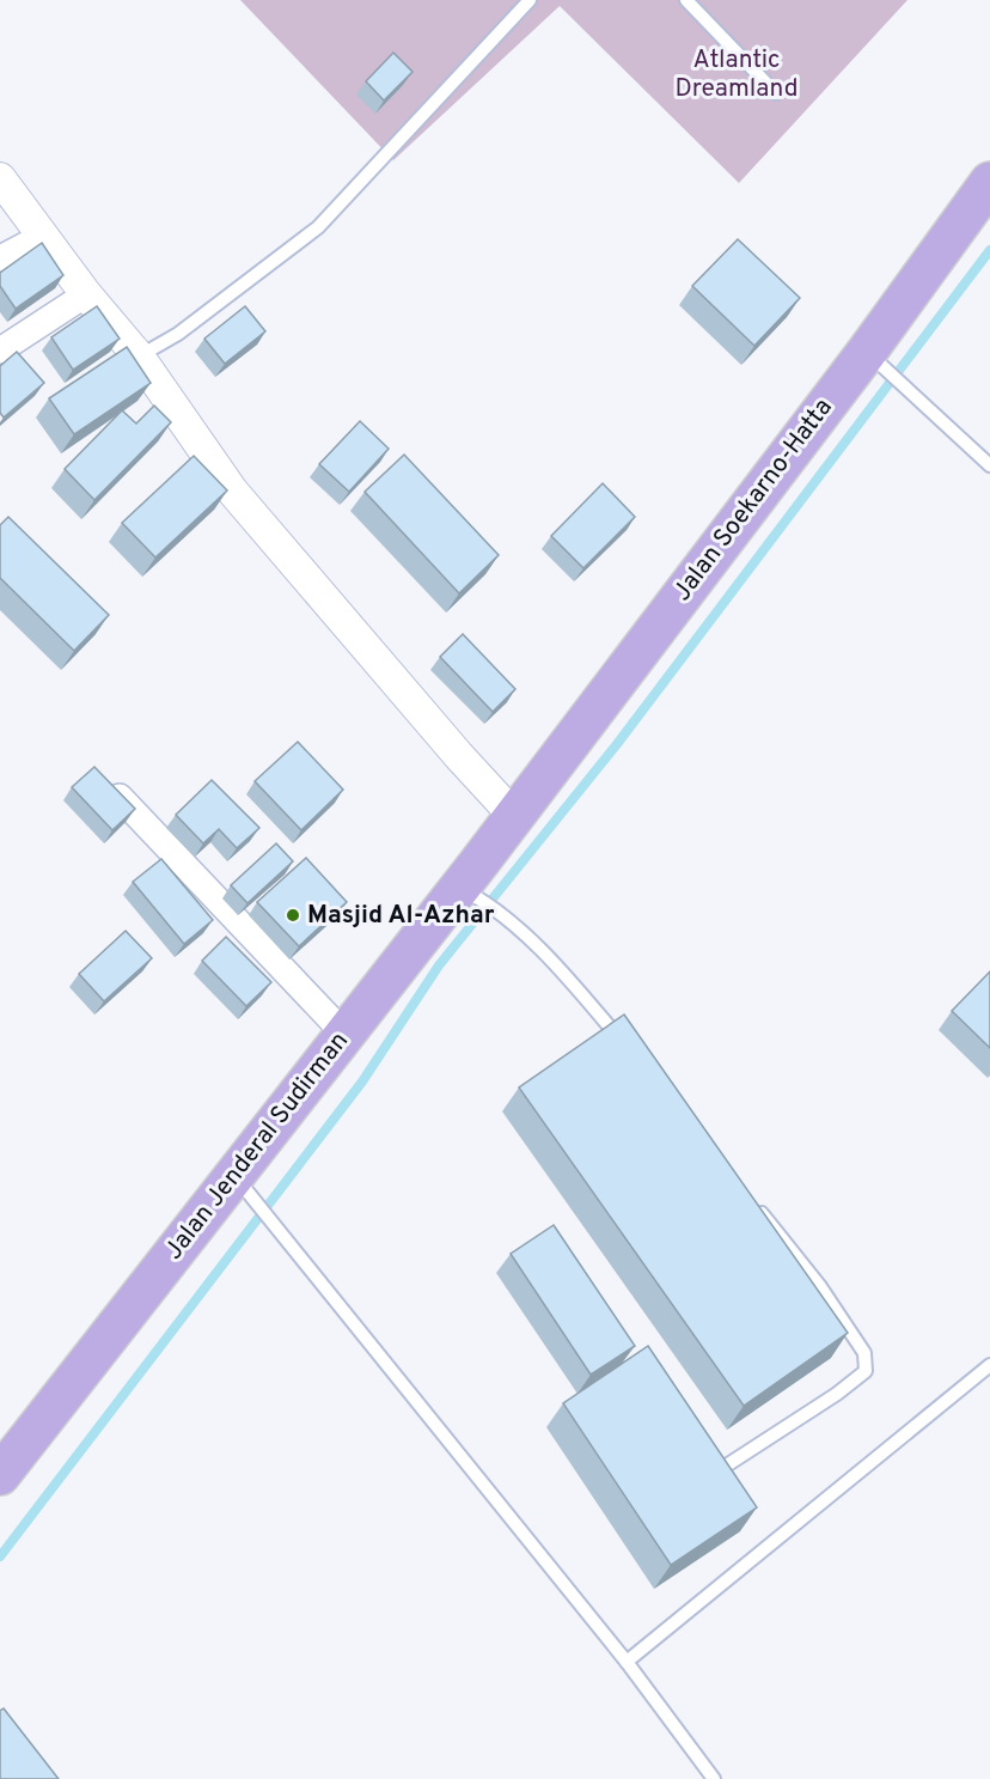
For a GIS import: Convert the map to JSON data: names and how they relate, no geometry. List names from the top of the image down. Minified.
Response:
{"streets":{"main road":["Jalan Soekarno-Hatta","Jalan Jenderal Sudirman"]},"crossings":[["Jalan Soekarno-Hatta","Jalan Jenderal Sudirman"]],"parks":["Atlantic Dreamland"],"places":["Masjid Al-Azhar"]}
